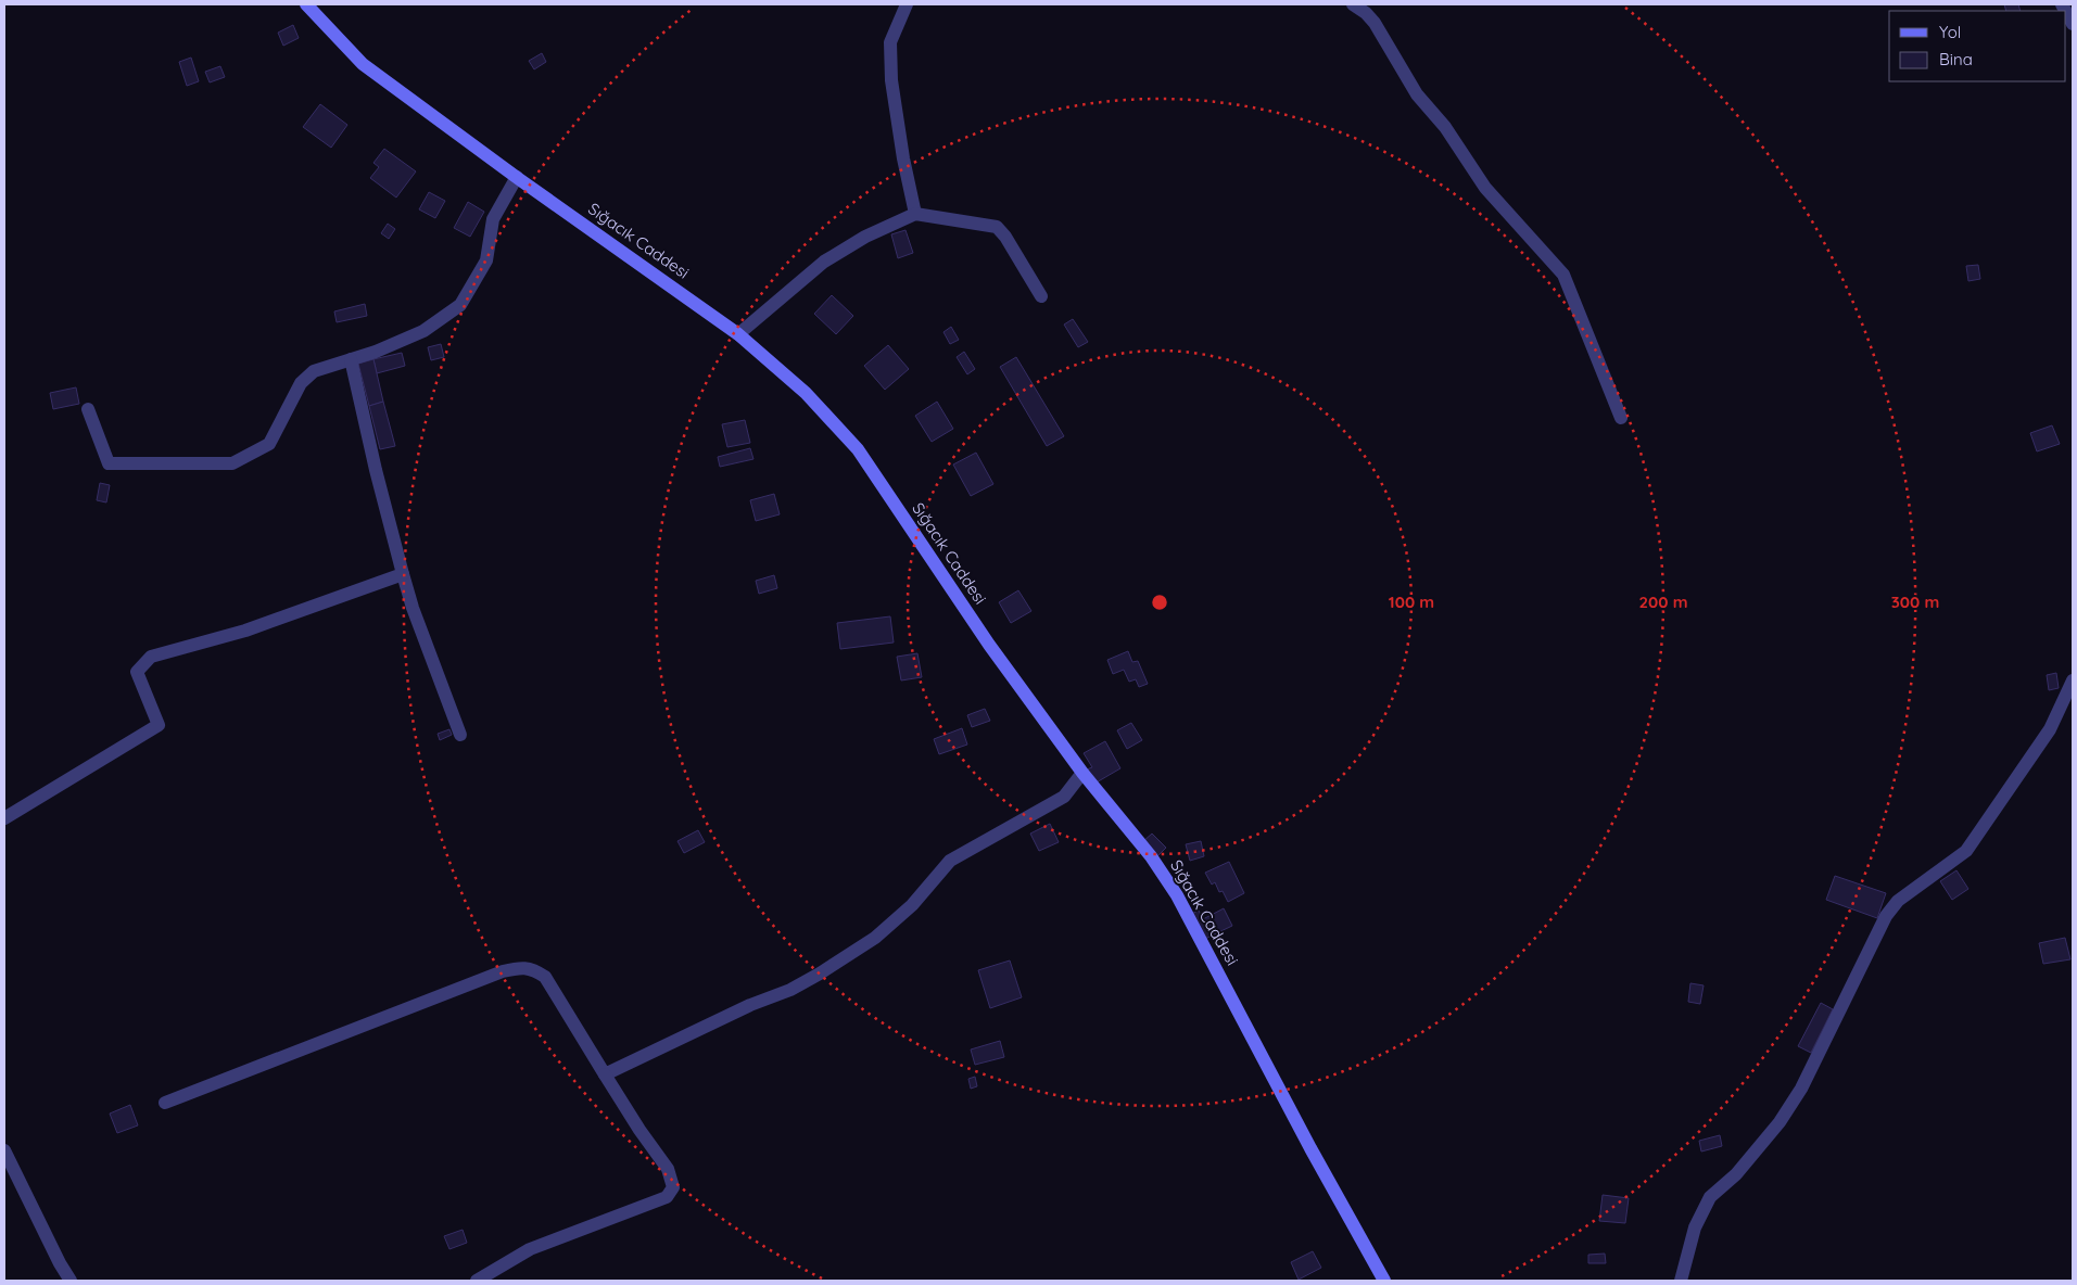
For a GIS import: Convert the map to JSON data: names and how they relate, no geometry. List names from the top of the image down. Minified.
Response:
{"streets":{"main road":["Sığacık Caddesi"]},"legend":["Yol","Bina"],"rings":["100 m","200 m","300 m"]}
